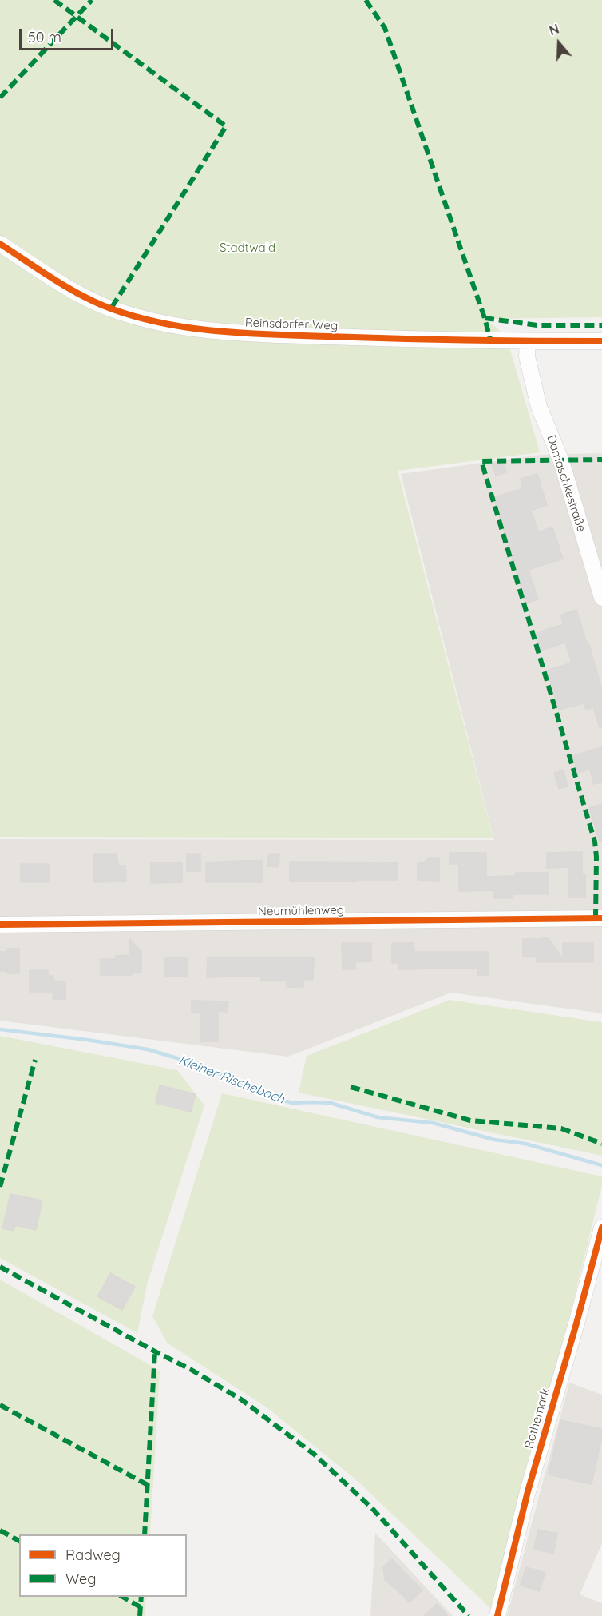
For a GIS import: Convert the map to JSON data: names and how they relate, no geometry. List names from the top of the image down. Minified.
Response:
{"streets":{"street":["Reinsdorfer Weg","Damaschkestraße","Neumühlenweg","Rothemark"]},"crossings":[["Reinsdorfer Weg","Damaschkestraße"]],"water":["Kleiner Rischebach"],"parks":["Stadtwald"],"legend":["Radweg","Weg"],"scale_bar":"50 m","north":"top"}
